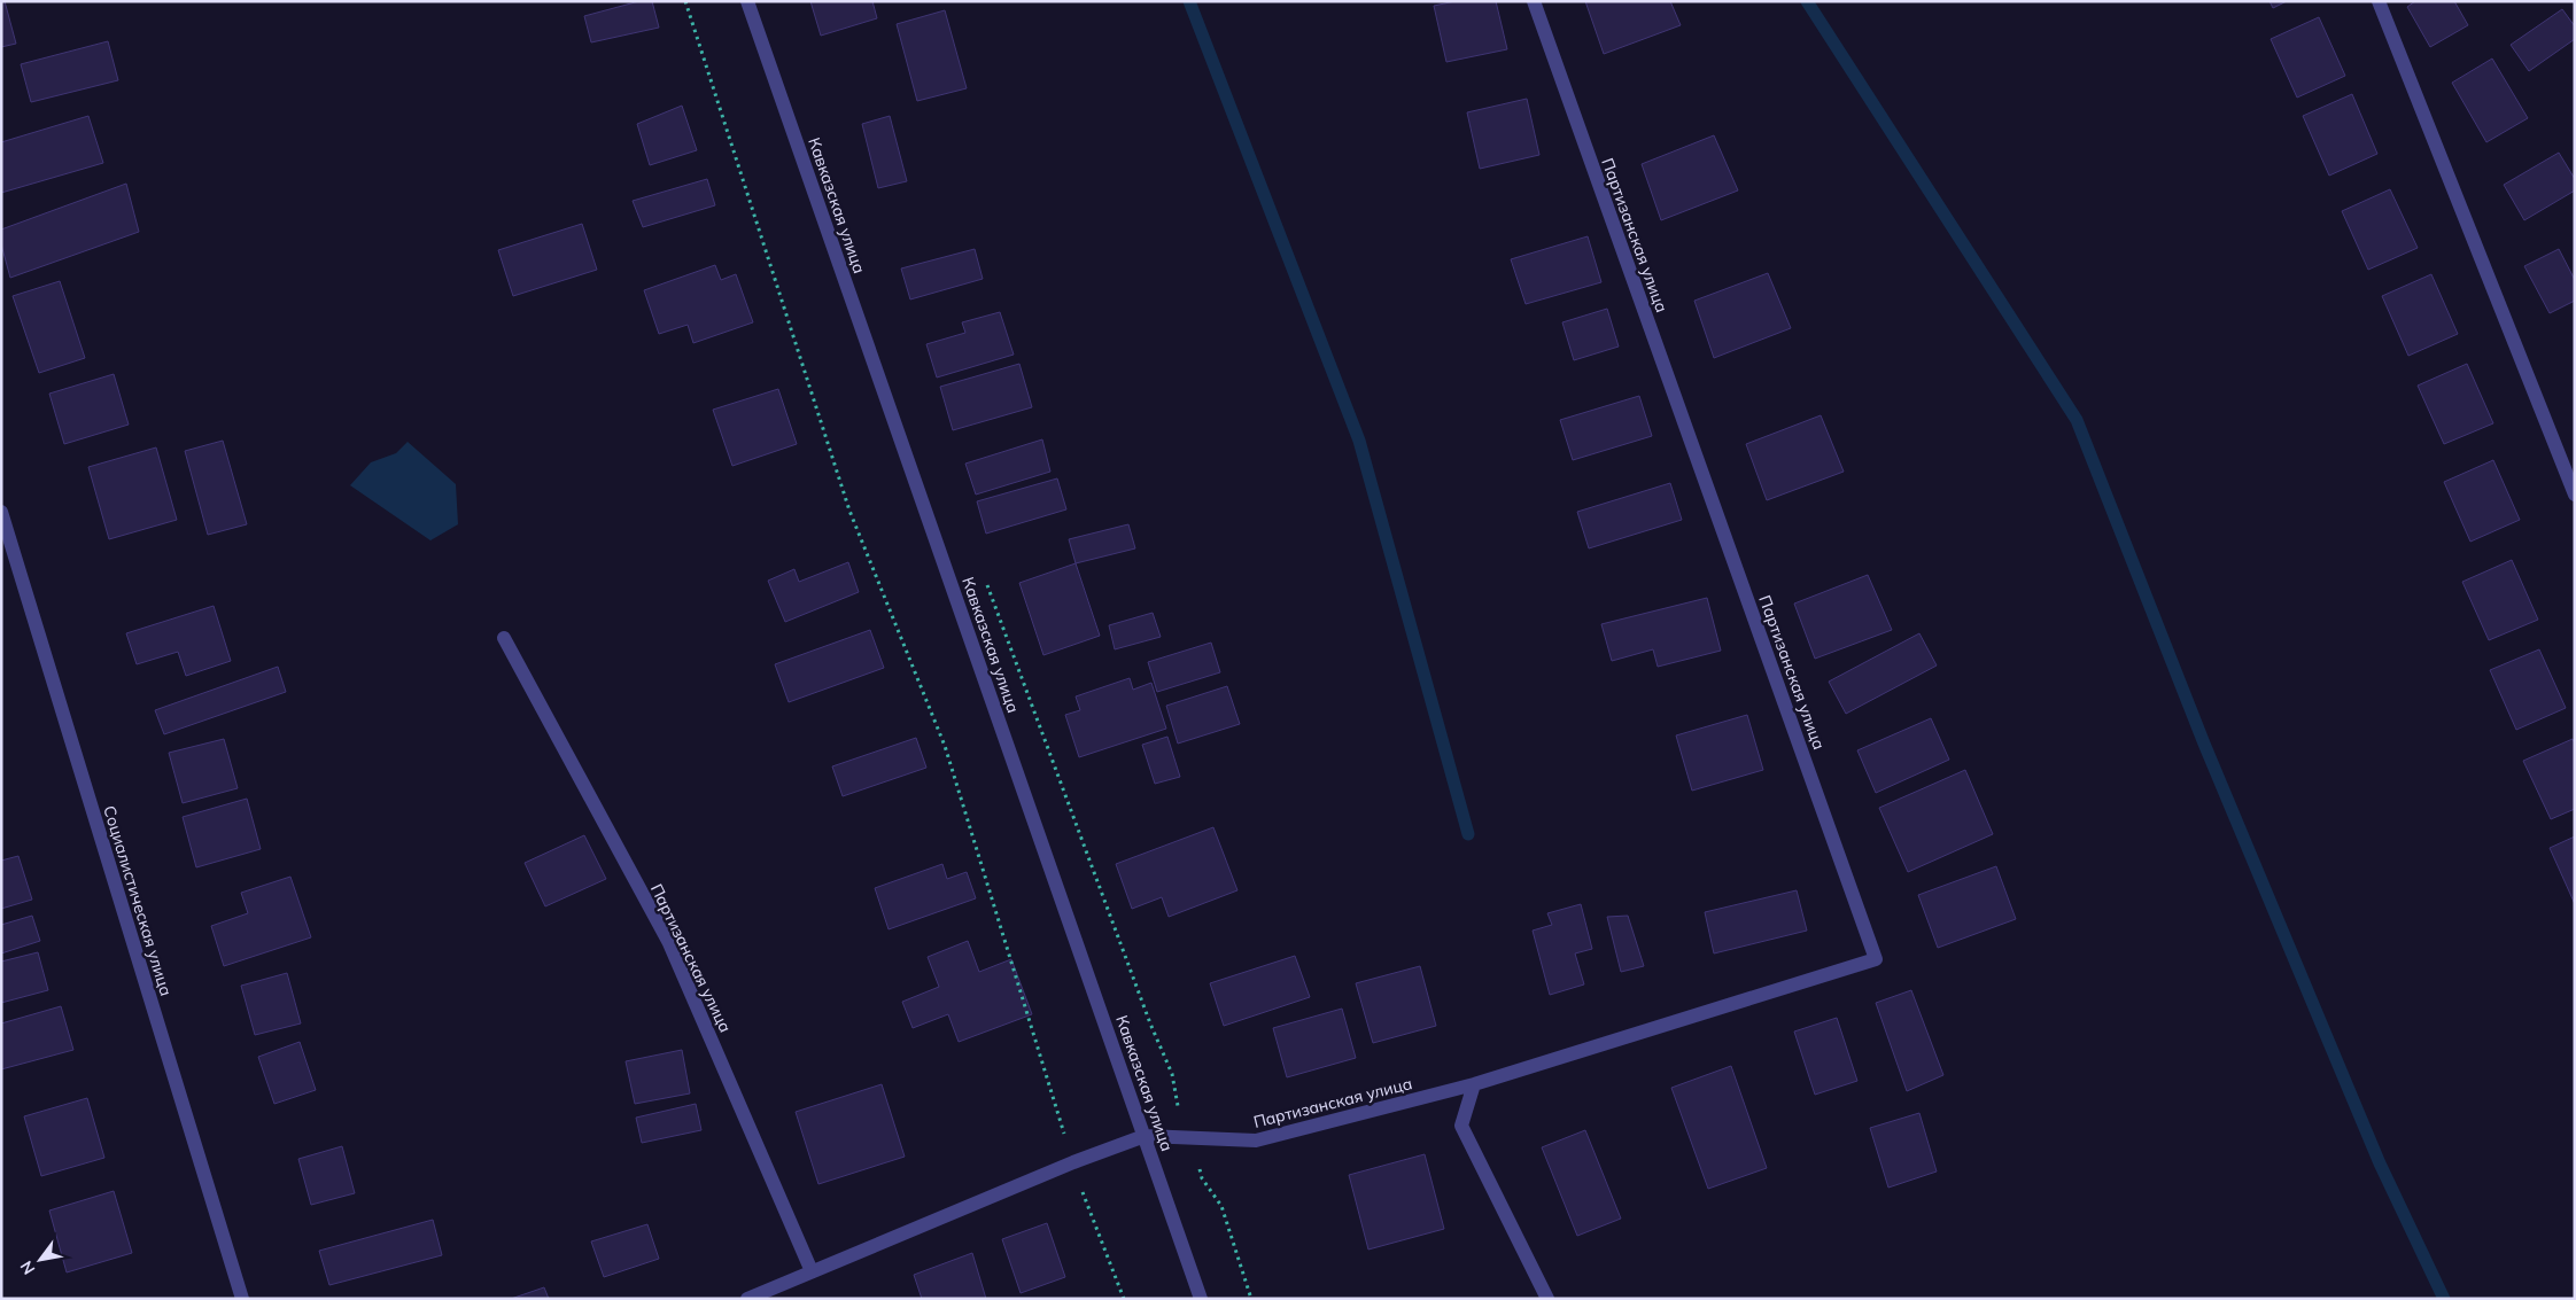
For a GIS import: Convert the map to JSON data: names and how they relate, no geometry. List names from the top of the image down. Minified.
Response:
{"streets":{"street":["Кавказская улица","Партизанская улица","Социалистическая улица"]},"crossings":[["Кавказская улица","Партизанская улица"]],"north":"bottom left"}
